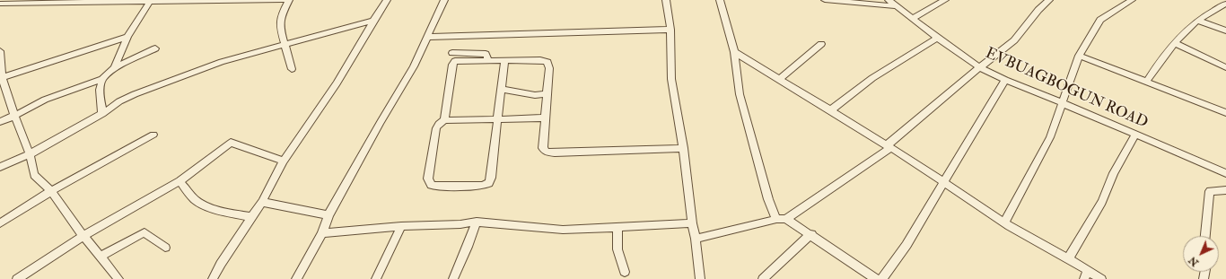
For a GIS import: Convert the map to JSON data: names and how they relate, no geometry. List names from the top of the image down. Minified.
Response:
{"streets":{"street":["EVBUAGBOGUN ROAD"]},"north":"bottom left"}
